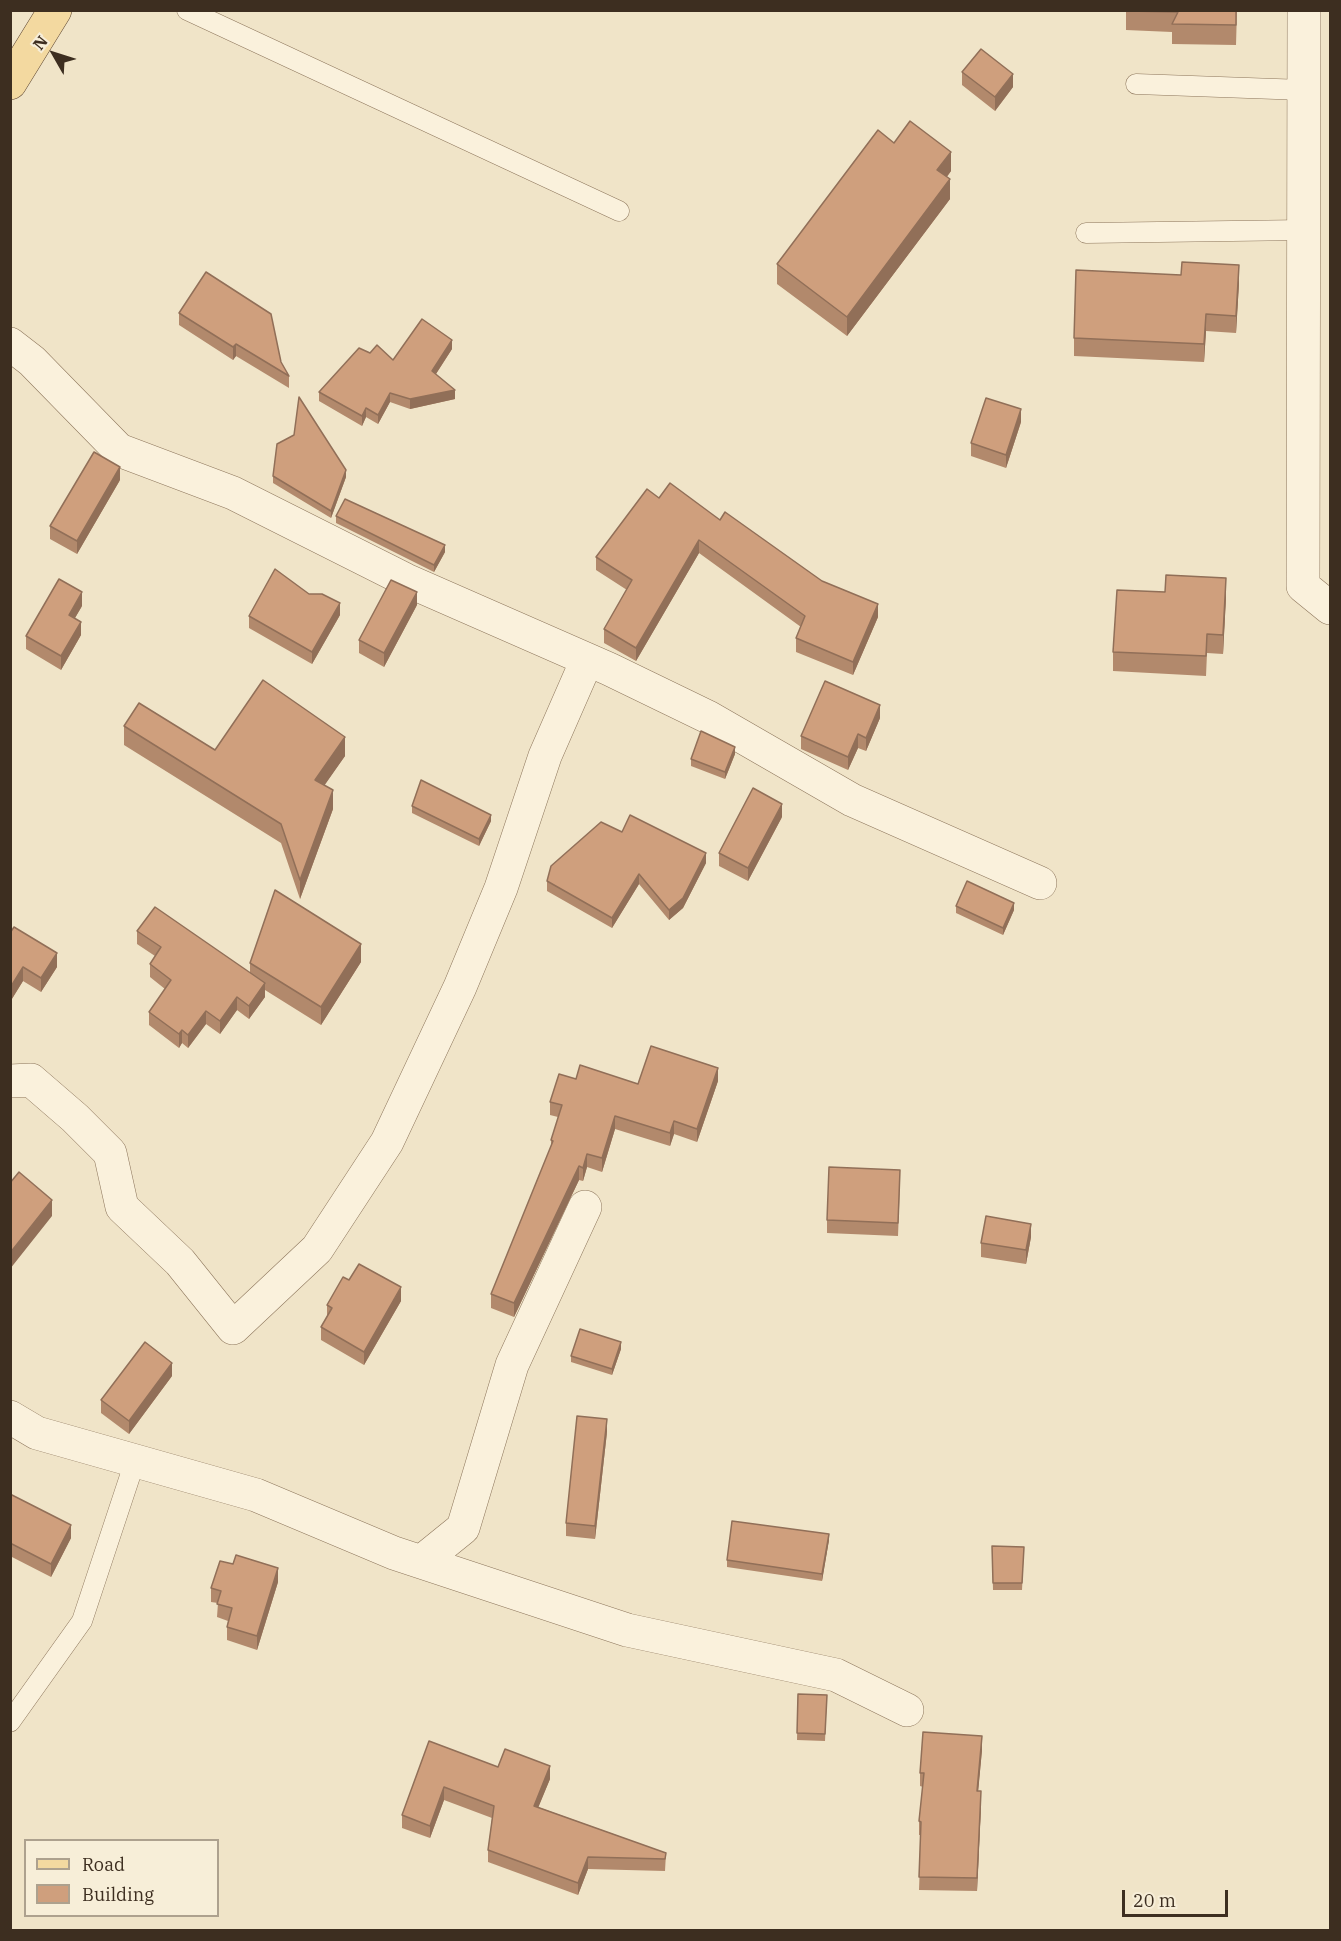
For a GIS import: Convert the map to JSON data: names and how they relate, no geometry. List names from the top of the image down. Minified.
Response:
{"legend":["Road","Building"],"scale_bar":"20 m","north":"top left"}
